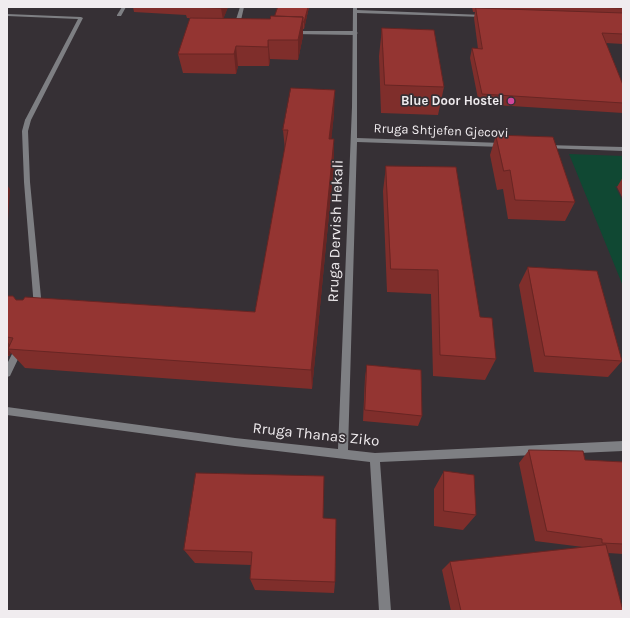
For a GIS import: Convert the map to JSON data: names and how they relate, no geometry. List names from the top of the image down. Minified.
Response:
{"streets":{"street":["Rruga Shtjefen Gjecovi","Rruga Dervish Hekali","Rruga Thanas Ziko"]},"crossings":[["Rruga Shtjefen Gjecovi","Rruga Dervish Hekali"],["Rruga Dervish Hekali","Rruga Thanas Ziko"]],"places":["Blue Door Hostel"]}
